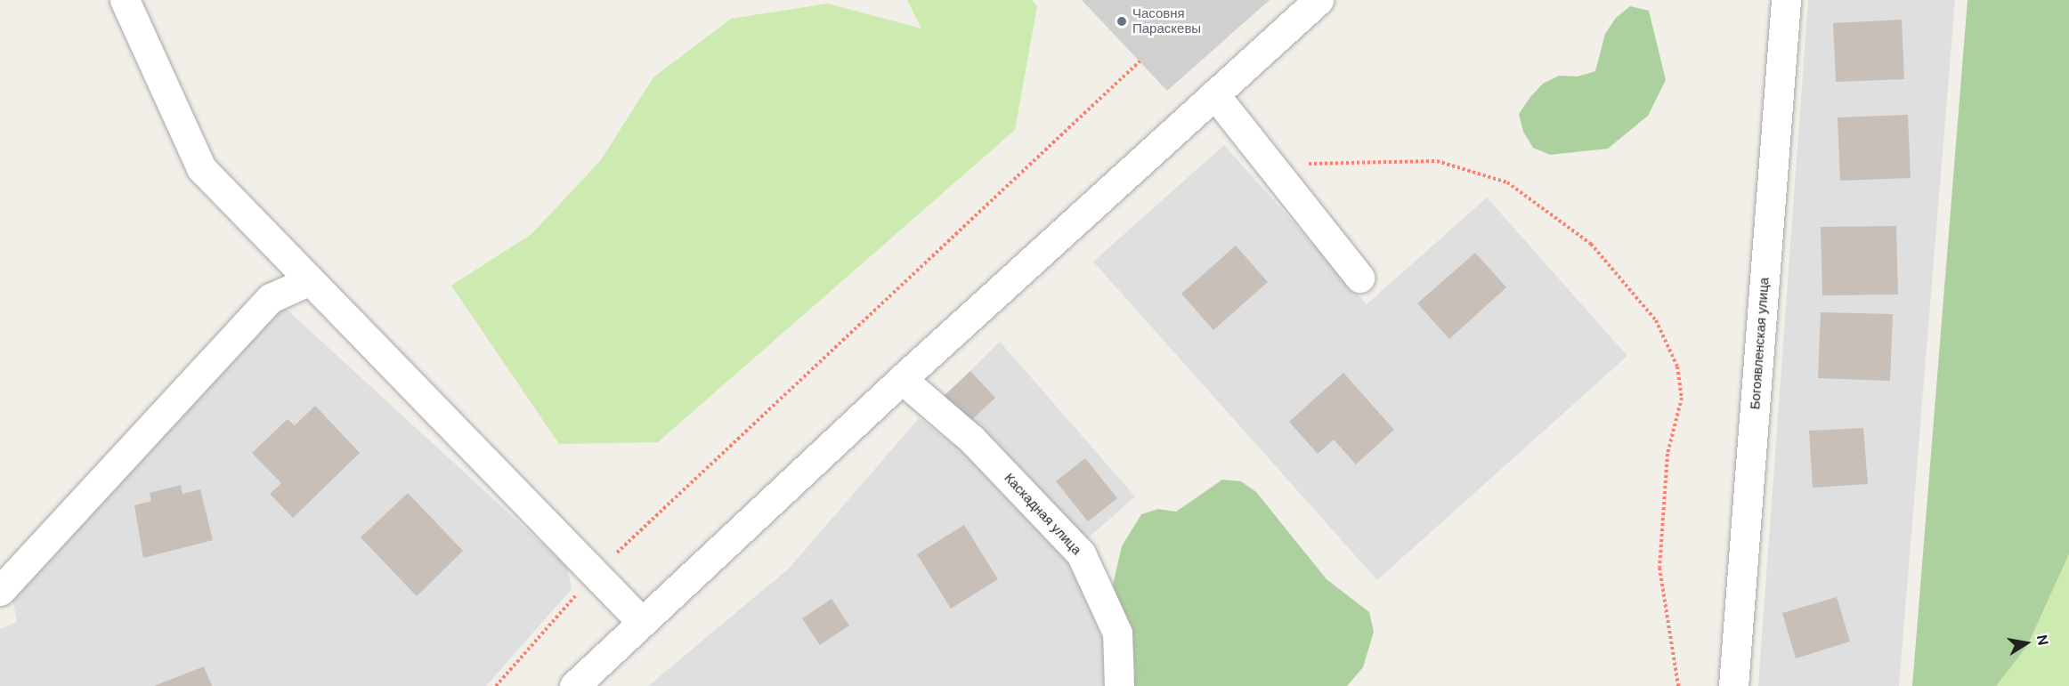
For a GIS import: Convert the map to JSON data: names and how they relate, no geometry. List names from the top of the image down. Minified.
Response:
{"streets":{"street":["Богоявленская улица","Каскадная улица"]},"places":["Часовня Параскевы"],"north":"right"}
